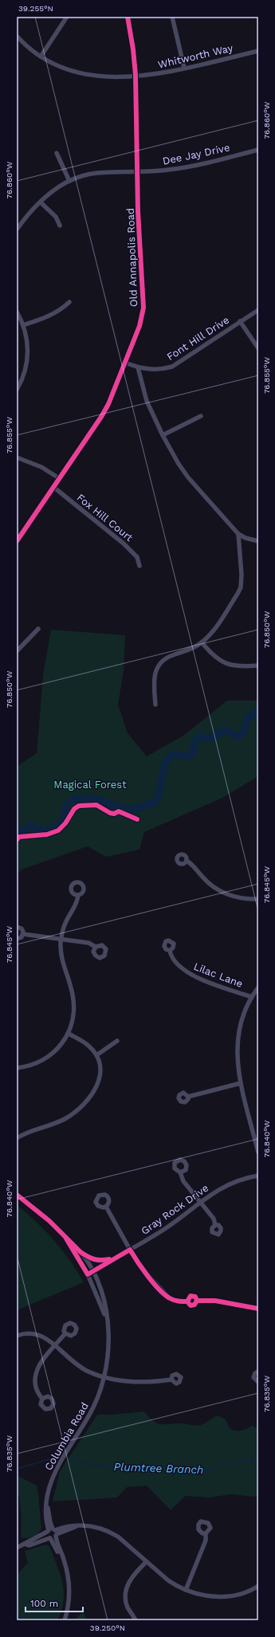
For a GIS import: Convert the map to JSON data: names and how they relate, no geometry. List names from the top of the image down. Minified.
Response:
{"streets":{"street":["Whitworth Way","Dee Jay Drive","Old Annapolis Road","Font Hill Drive","Fox Hill Court","Lilac Lane","Gray Rock Drive","Columbia Road"]},"crossings":[["Whitworth Way","Old Annapolis Road"],["Dee Jay Drive","Old Annapolis Road"],["Old Annapolis Road","Font Hill Drive"],["Old Annapolis Road","Fox Hill Court"],["Gray Rock Drive","Columbia Road"]],"water":["Plumtree Branch"],"parks":["Magical Forest"],"scale_bar":"100 m","coordinates":["39.255°N","76.860°W","76.855°W","76.850°W","76.845°W","76.840°W","76.835°W","39.250°N"]}
